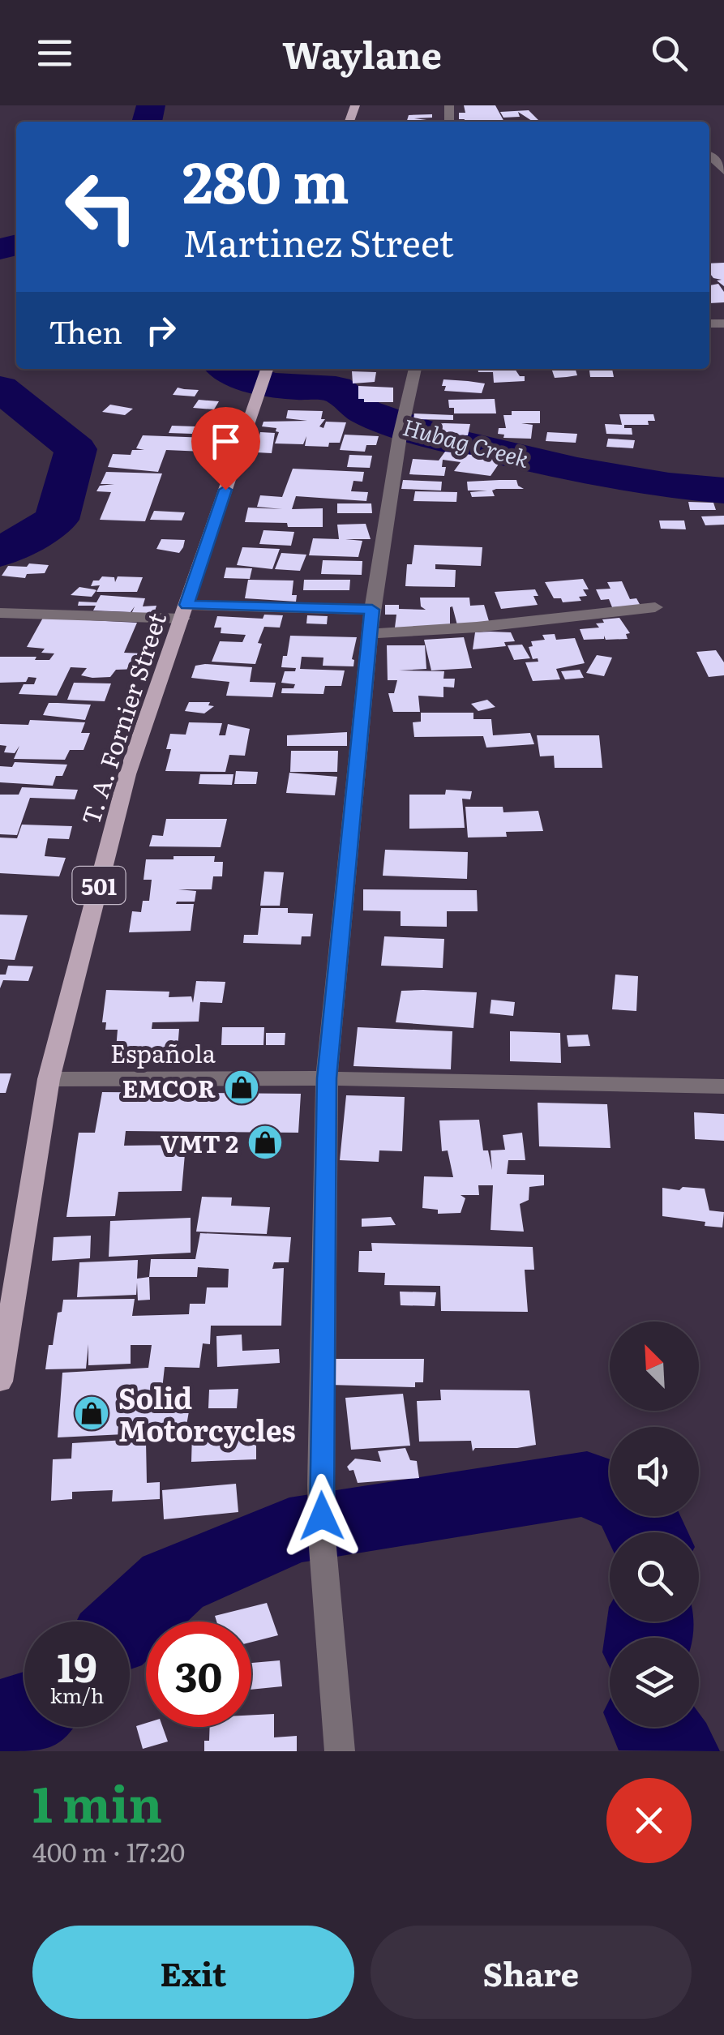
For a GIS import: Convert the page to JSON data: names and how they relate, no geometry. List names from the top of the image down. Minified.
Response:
{"streets":{"main road":["T. A. Fornier Street","501"],"street":["Española"]},"crossings":[["T. A. Fornier Street","Española"]],"water":["Hubag Creek"],"places":{"shop":["EMCOR","VMT 2","Solid Motorcycles"]},"north":"top left","page":{"header":"Waylane","turn":["280 m","Martinez Street"],"then":"Then","speed":"19 km/h","limit":"30","heading":["1 min","400 m · 17:20"],"buttons":["Exit","Share"]}}
